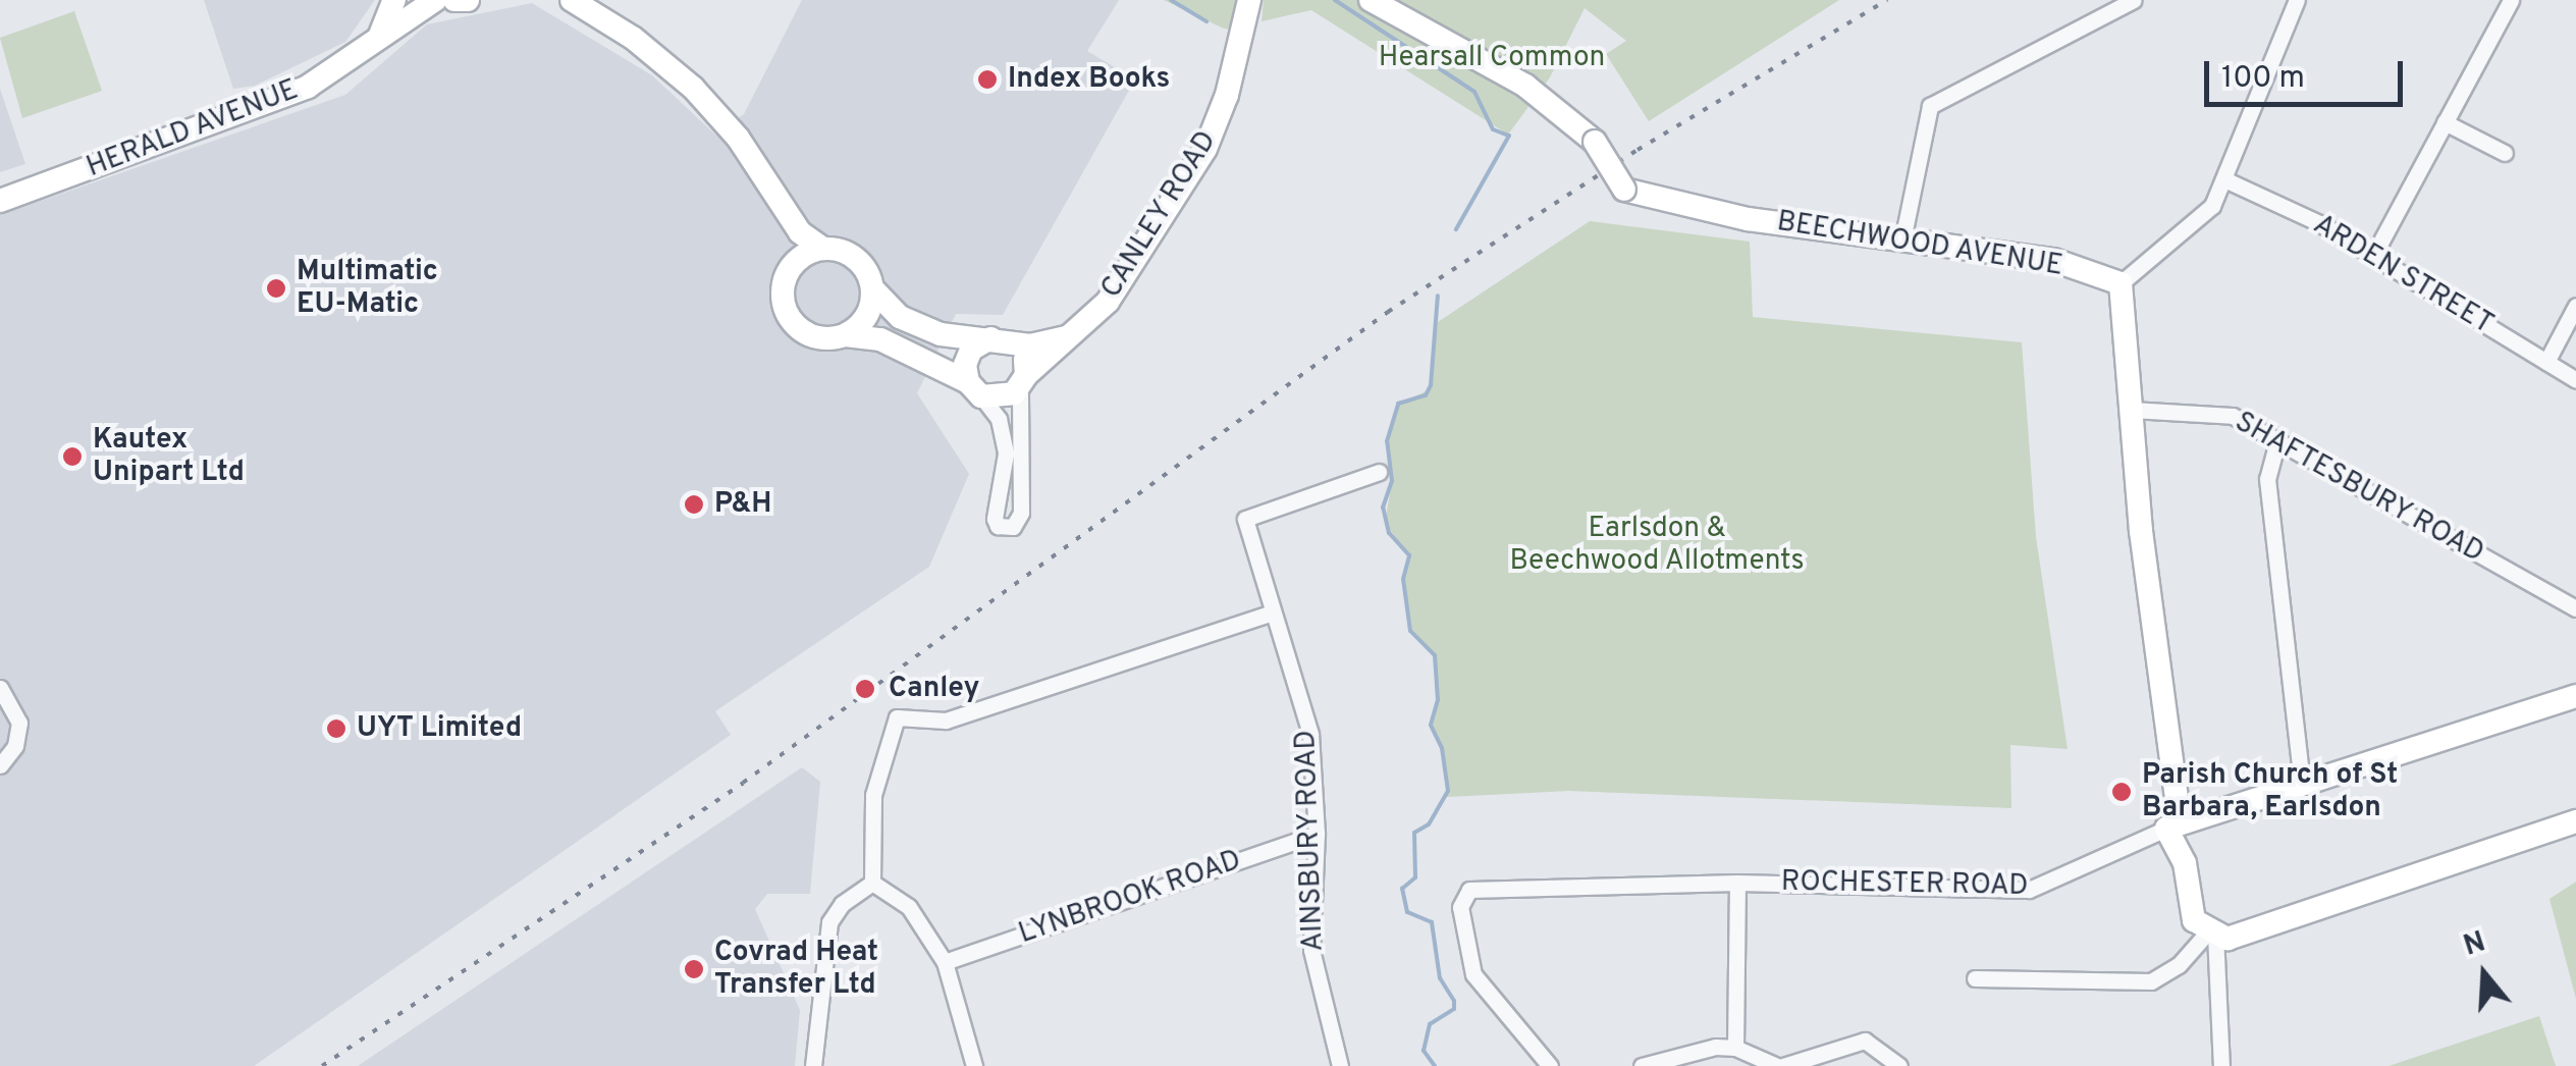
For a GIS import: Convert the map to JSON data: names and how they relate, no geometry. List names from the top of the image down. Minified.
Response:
{"streets":{"street":["HERALD AVENUE","CANLEY ROAD","BEECHWOOD AVENUE","ARDEN STREET","SHAFTESBURY ROAD","AINSBURY ROAD","ROCHESTER ROAD","LYNBROOK ROAD"]},"crossings":[["AINSBURY ROAD","LYNBROOK ROAD"]],"parks":["Hearsall Common","Earlsdon & Beechwood Allotments"],"places":["Index Books","Multimatic EU-Matic","Kautex Unipart Ltd","P&H","Canley","UYT Limited","Parish Church of St Barbara, Earlsdon","Covrad Heat Transfer Ltd"],"scale_bar":"100 m","north":"top"}
